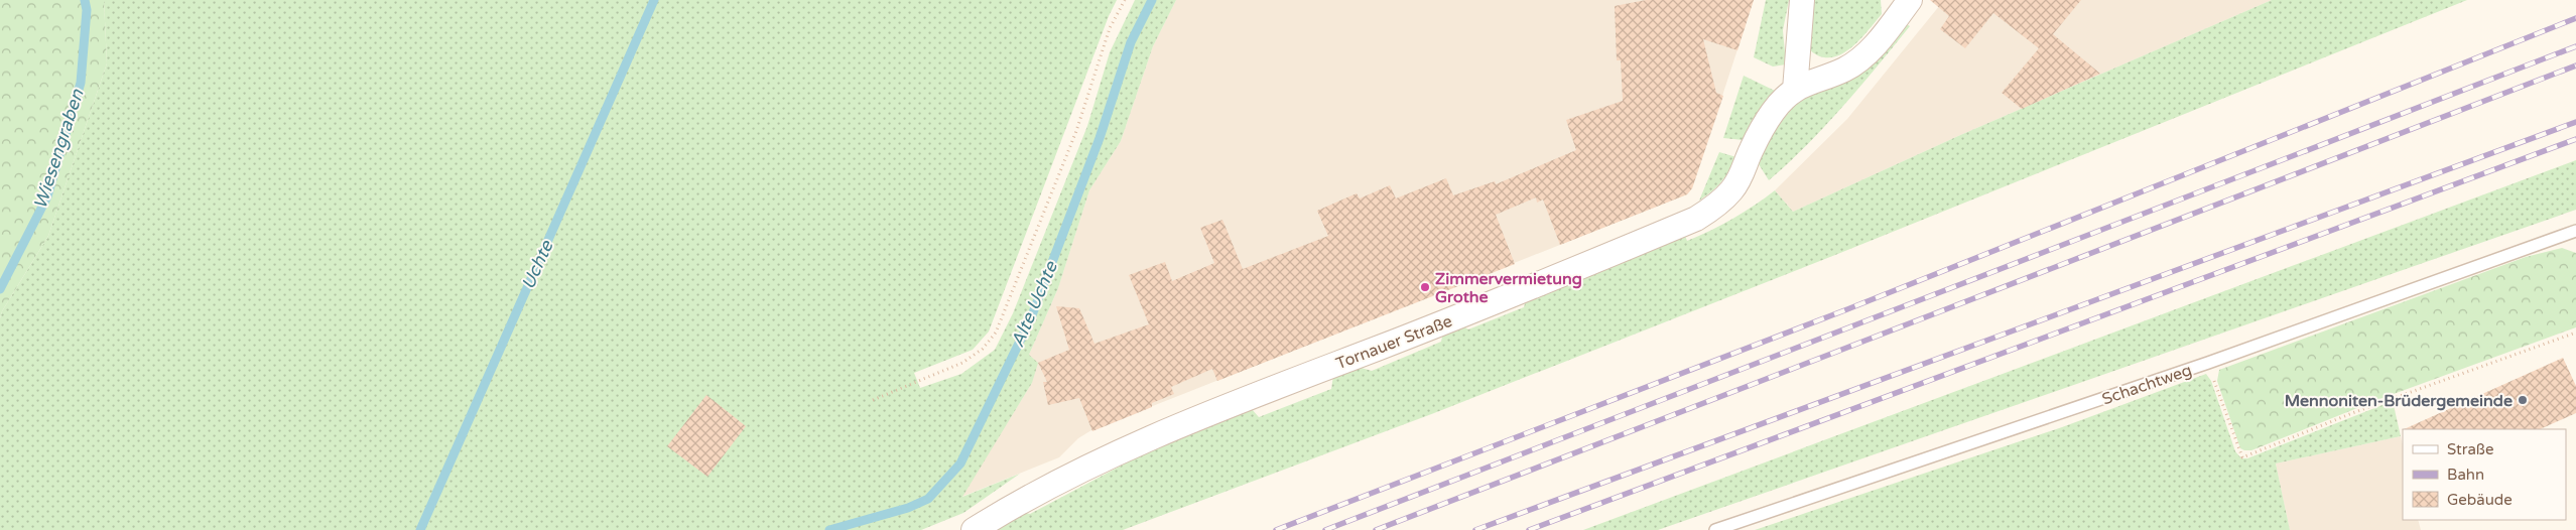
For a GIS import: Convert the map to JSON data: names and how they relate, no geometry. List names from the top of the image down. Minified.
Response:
{"streets":{"street":["Tornauer Straße"],"lane":["Schachtweg"]},"water":["Wiesengraben","Uchte","Alte Uchte"],"places":["Zimmervermietung Grothe","Mennoniten-Brüdergemeinde"],"legend":["Straße","Bahn","Gebäude"]}
